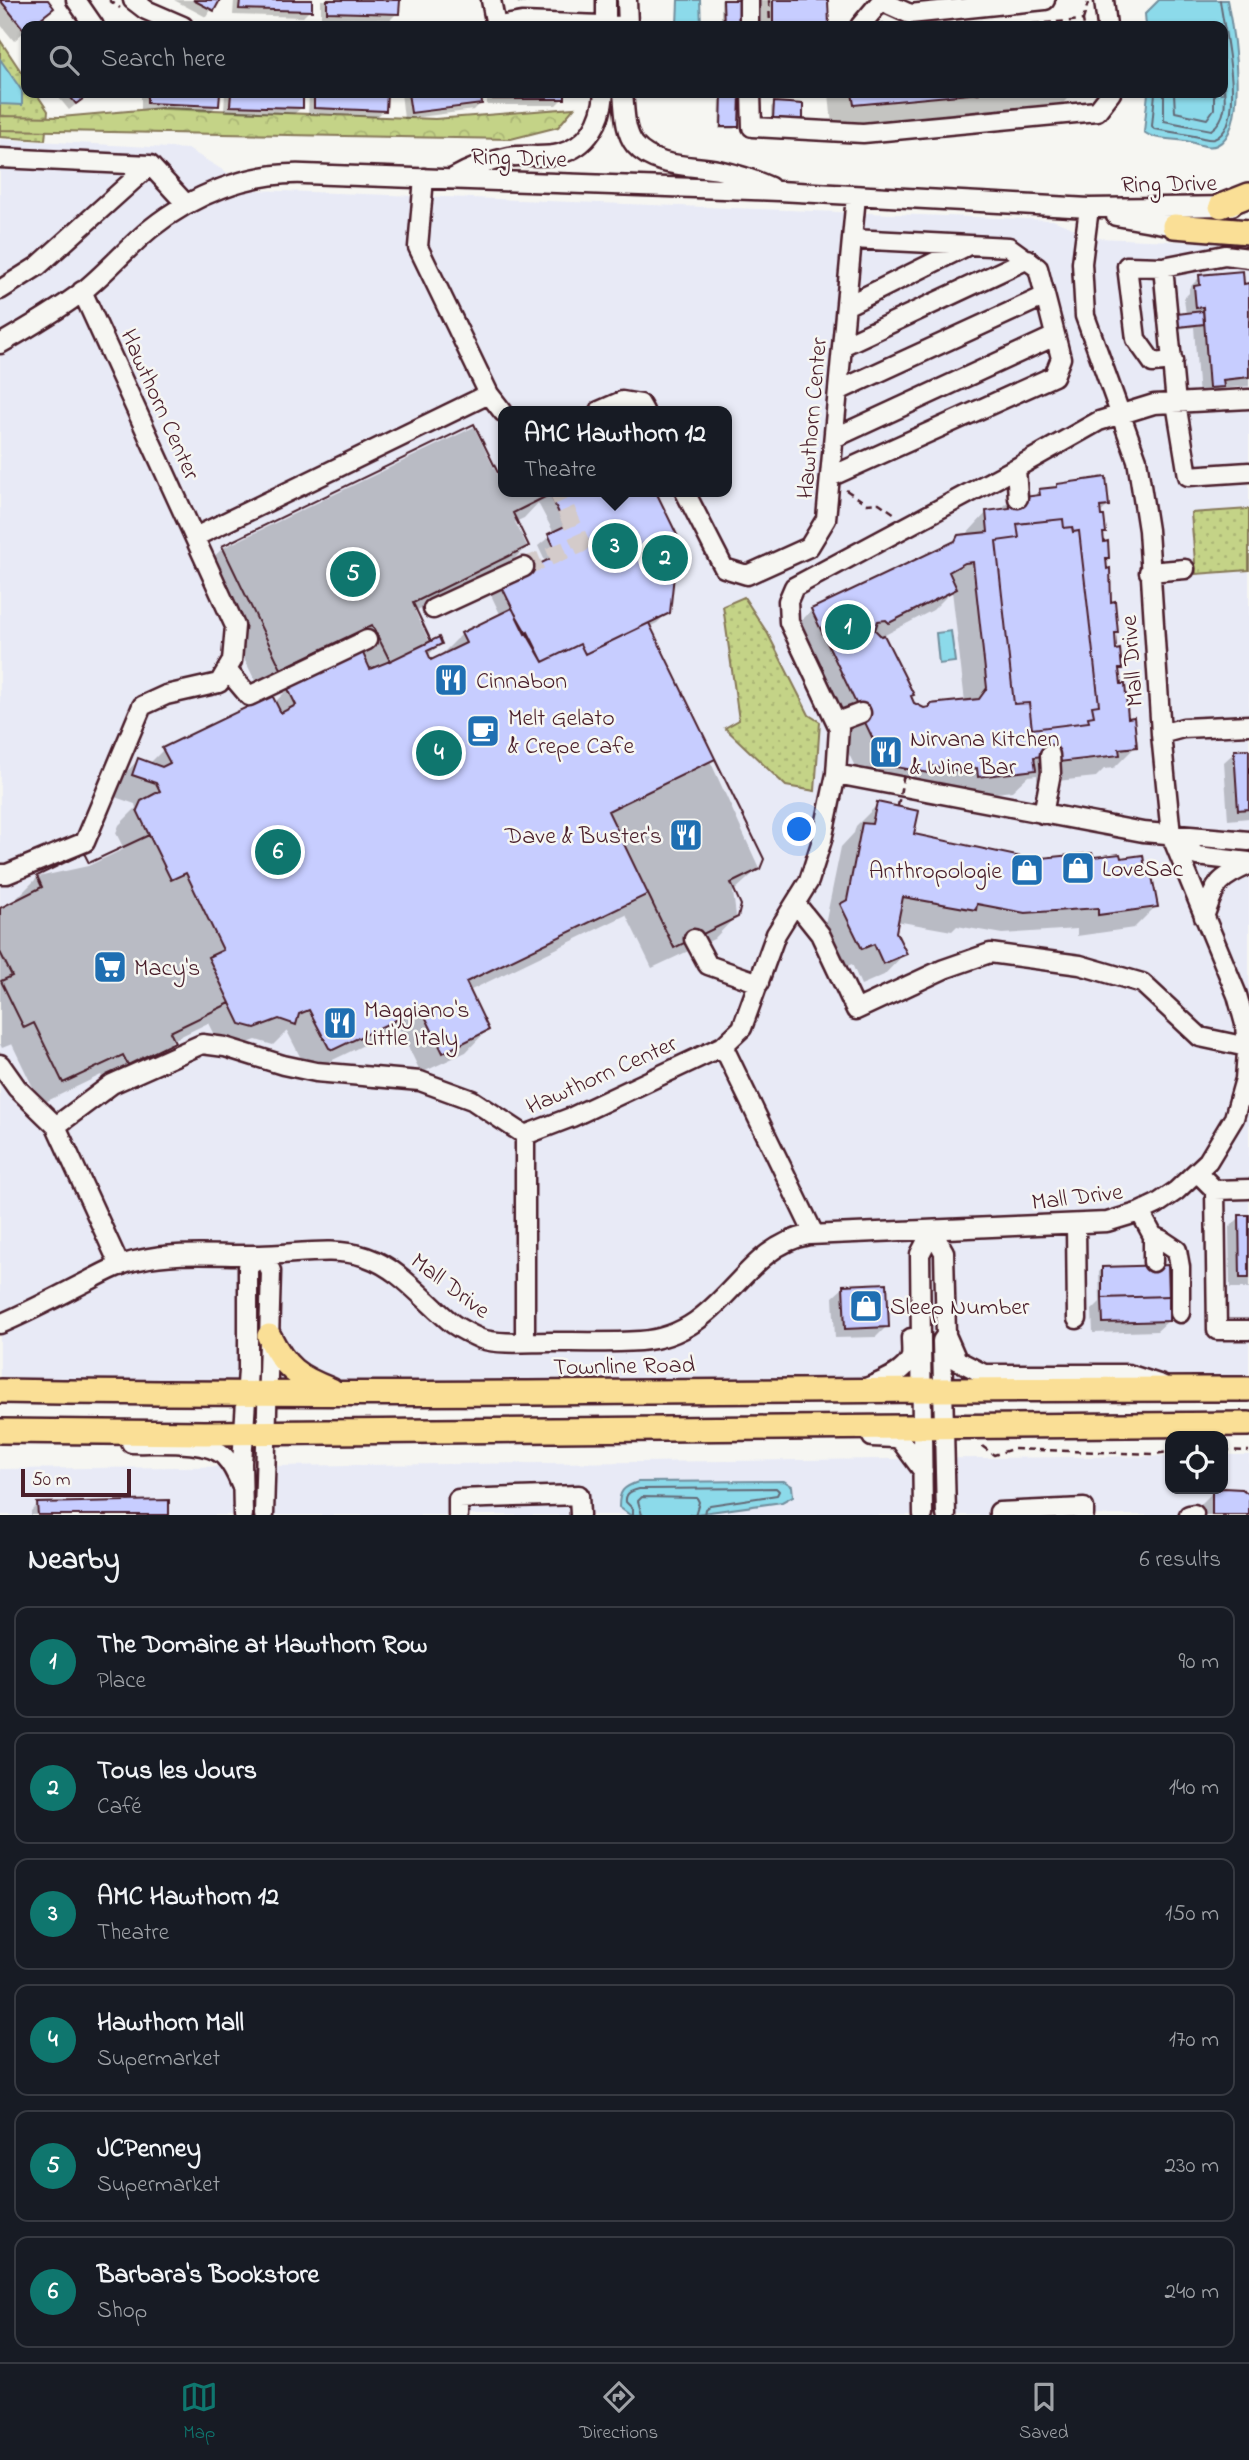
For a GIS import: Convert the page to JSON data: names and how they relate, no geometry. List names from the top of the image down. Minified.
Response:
{"streets":{"main road":["Townline Road"],"street":["Ring Drive","Hawthorn Center","Mall Drive"]},"crossings":[["Ring Drive","Hawthorn Center"],["Ring Drive","Mall Drive"]],"places":{"restaurant":["Cinnabon","Nirvana Kitchen & Wine Bar","Dave & Buster's","Maggiano's Little Italy"],"cafe":["Melt Gelato & Crepe Cafe"],"shop":["LoveSac","Anthropologie","Sleep Number"],"supermarket":["Macy's"]},"scale_bar":"50 m","page":{"search":"Search here","popup":["AMC Hawthorn 12","Theatre"],"pins":["3","2","5","1","4","6"],"scale":"50 m","heading":["Nearby","6 results"],"list":[{"mark":"1","name":"The Domaine at Hawthorn Row","note":"Place","value":"90 m"},{"mark":"2","name":"Tous les Jours","note":"Café","value":"140 m"},{"mark":"3","name":"AMC Hawthorn 12","note":"Theatre","value":"150 m"},{"mark":"4","name":"Hawthorn Mall","note":"Supermarket","value":"170 m"},{"mark":"5","name":"JCPenney","note":"Supermarket","value":"230 m"},{"mark":"6","name":"Barbara's Bookstore","note":"Shop","value":"240 m"}],"nav":["Map","Directions","Saved"]}}
